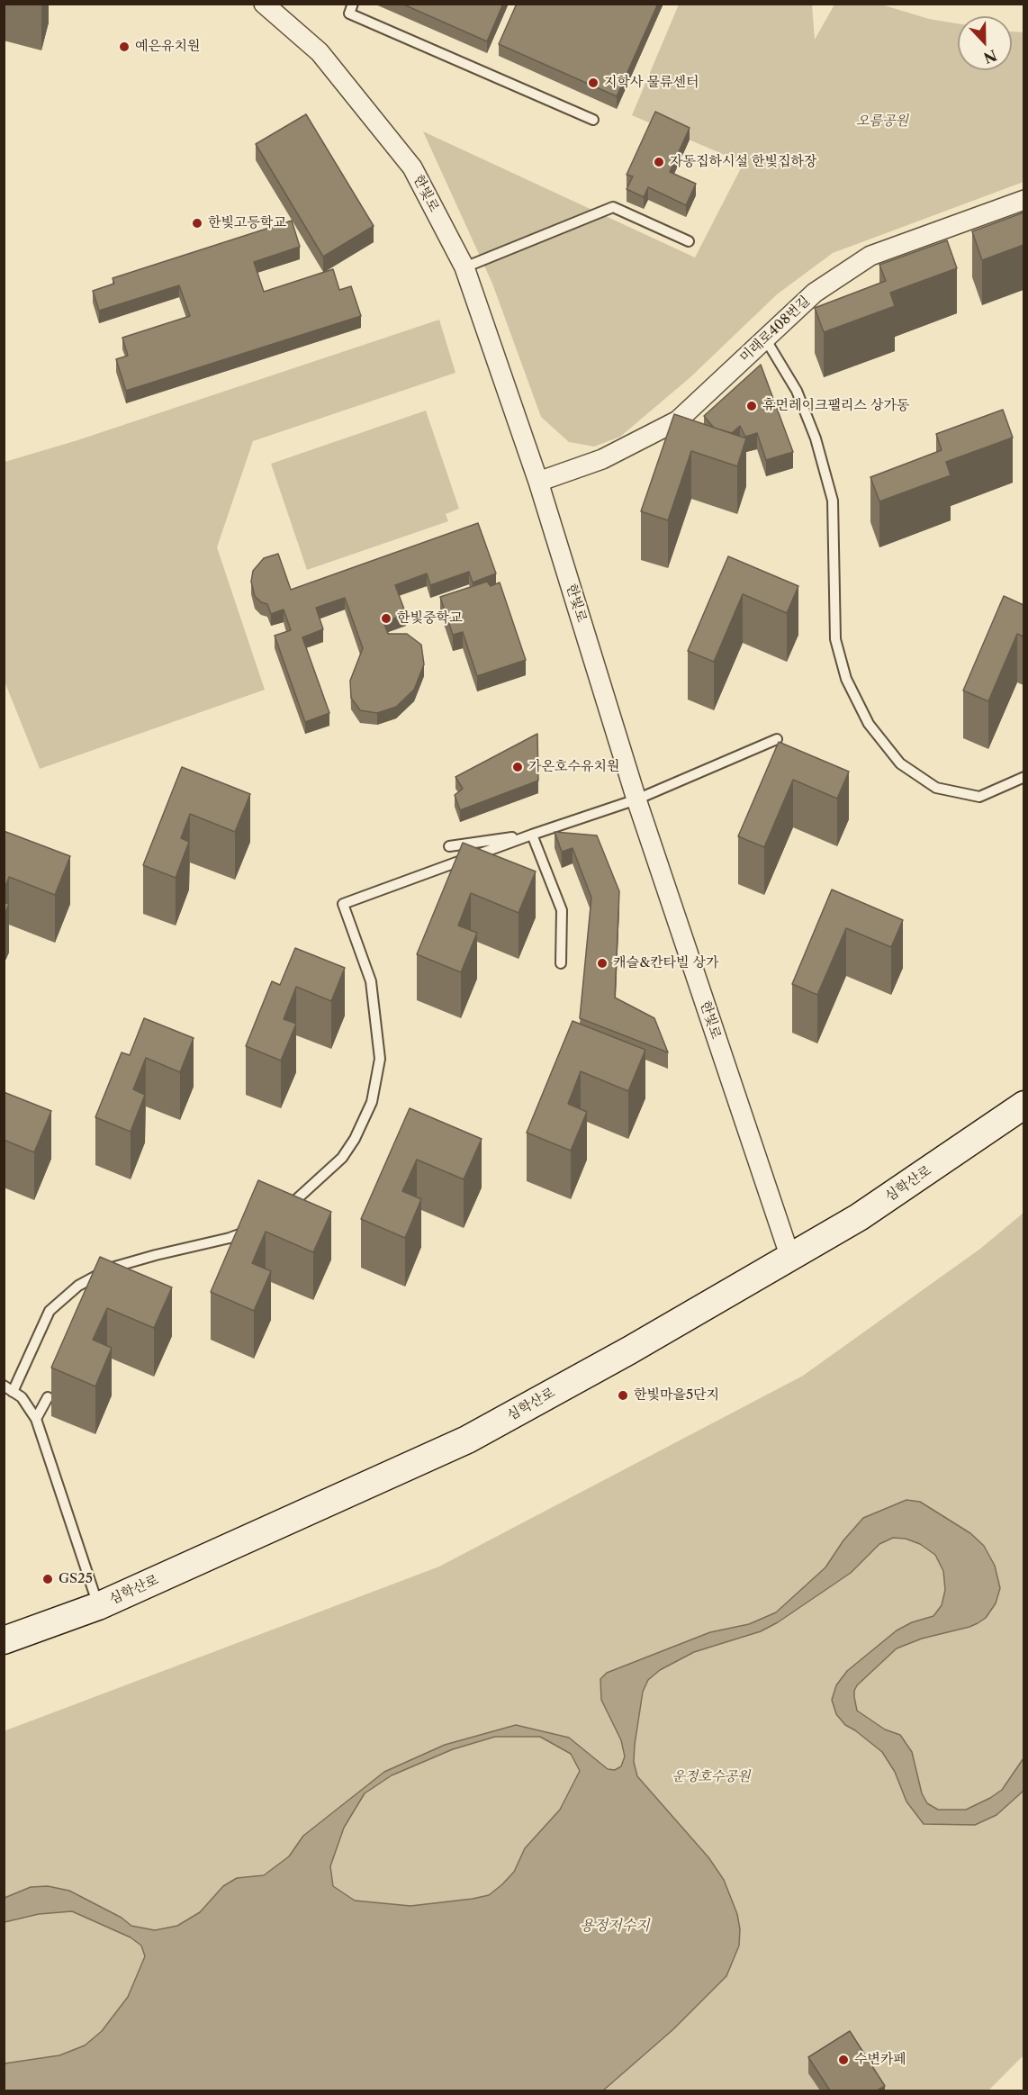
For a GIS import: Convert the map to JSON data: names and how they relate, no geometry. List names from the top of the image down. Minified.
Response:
{"streets":{"street":["한빛로","미래로408번길","심학산로"]},"crossings":[["한빛로","미래로408번길"],["한빛로","심학산로"]],"water":["용정저수지"],"parks":["오름공원","운정호수공원"],"places":["예은유치원","지학사 물류센터","자동집하시설 한빛집하장","한빛고등학교","휴먼레이크팰리스 상가동","한빛중학교","가온호수유치원","캐슬&칸타빌 상가","한빛마을5단지","GS25","수변카페"],"north":"bottom"}
